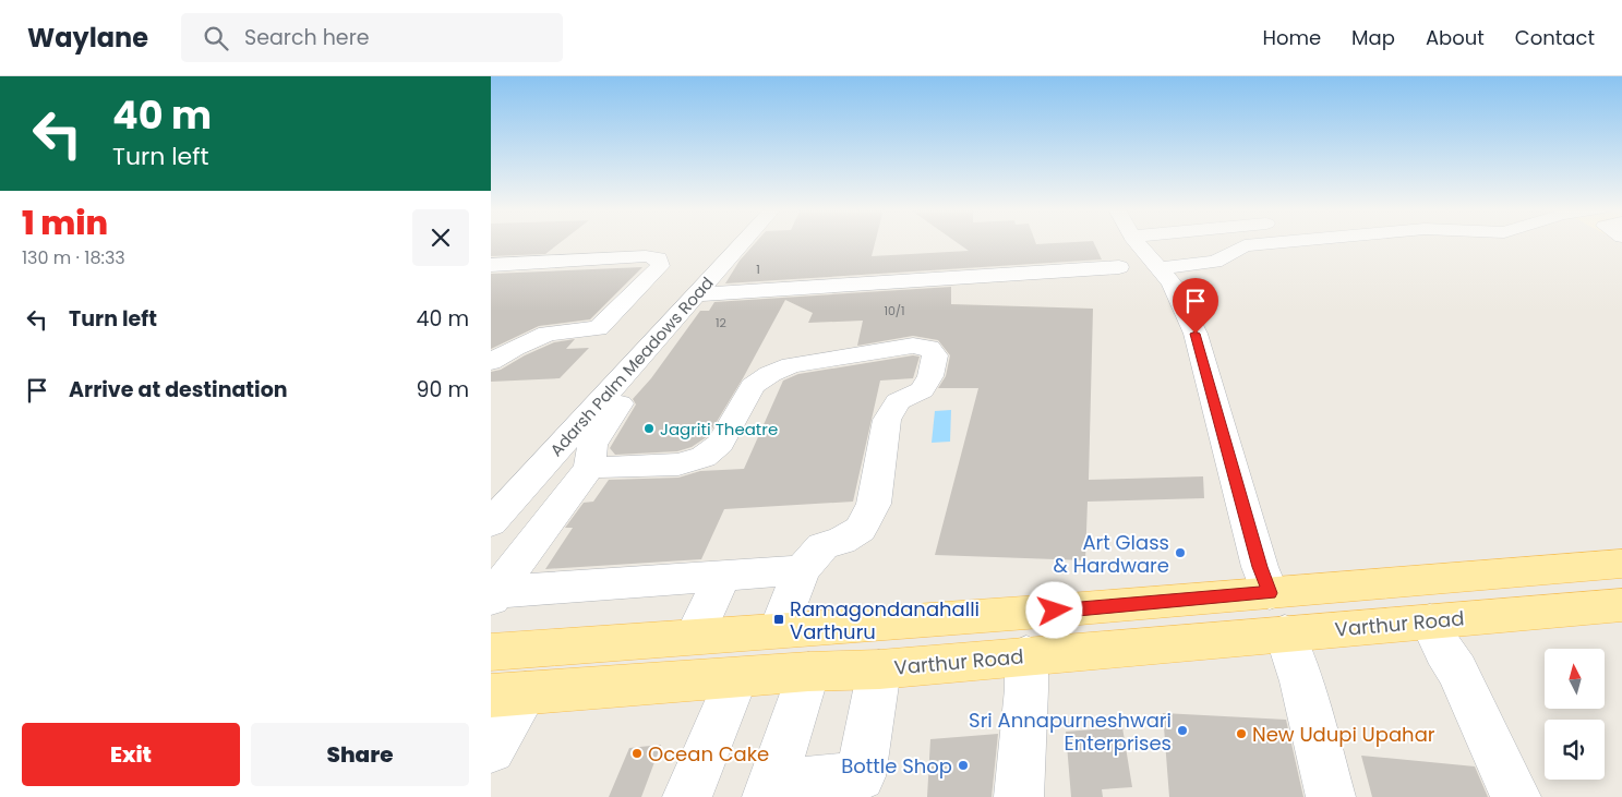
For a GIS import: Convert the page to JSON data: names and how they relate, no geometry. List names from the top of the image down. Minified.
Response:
{"streets":{"main road":["Varthur Road"],"street":["Adarsh Palm Meadows Road"]},"places":{"other":["Jagriti Theatre","Art Glass & Hardware","Sri Annapurneshwari Enterprises","New Udupi Upahar","Ocean Cake","Bottle Shop"],"transit":["Ramagondanahalli Varthuru"]},"house_numbers":["1","10/1","12"],"north":"top","page":{"header":"Waylane","search":"Search here","nav":["Home","Map","About","Contact"],"turn":["40 m","Turn left"],"heading":["1 min","130 m · 18:33"],"list":[{"name":"Turn left","value":"40 m"},{"name":"Arrive at destination","value":"90 m"}],"buttons":["Exit","Share"]}}
